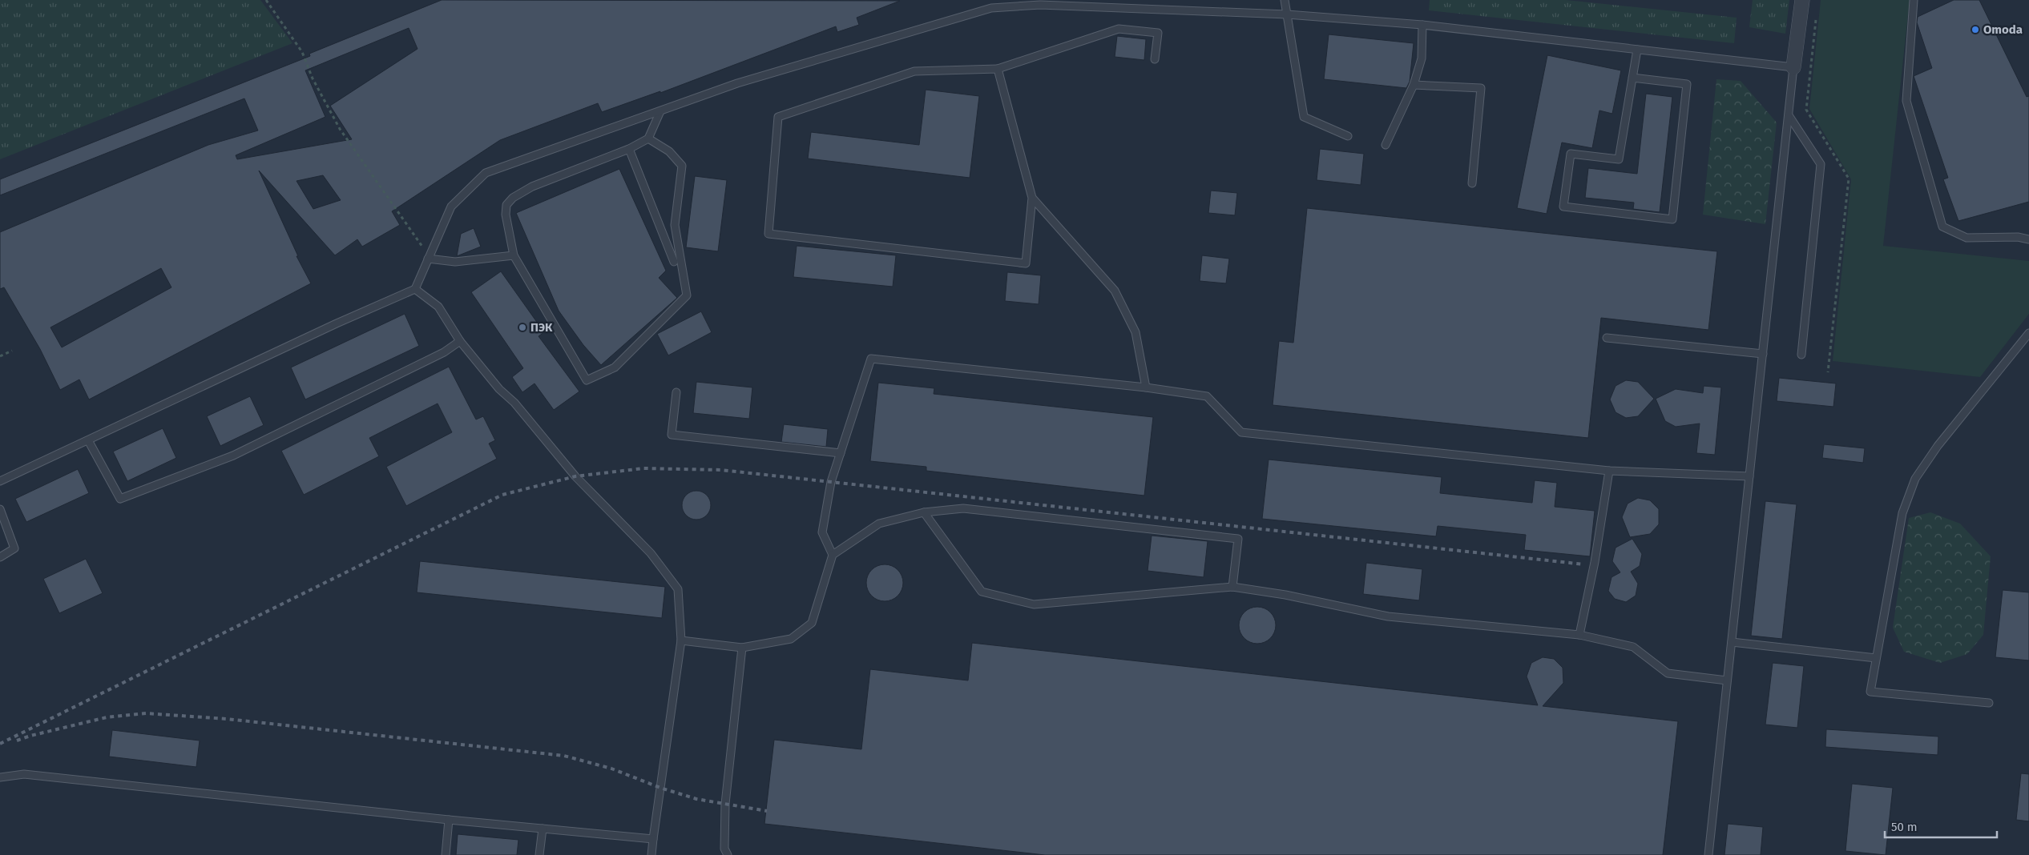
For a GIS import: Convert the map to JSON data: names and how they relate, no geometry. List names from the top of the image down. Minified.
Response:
{"places":["Omoda","ПЭК"],"scale_bar":"50 m"}
